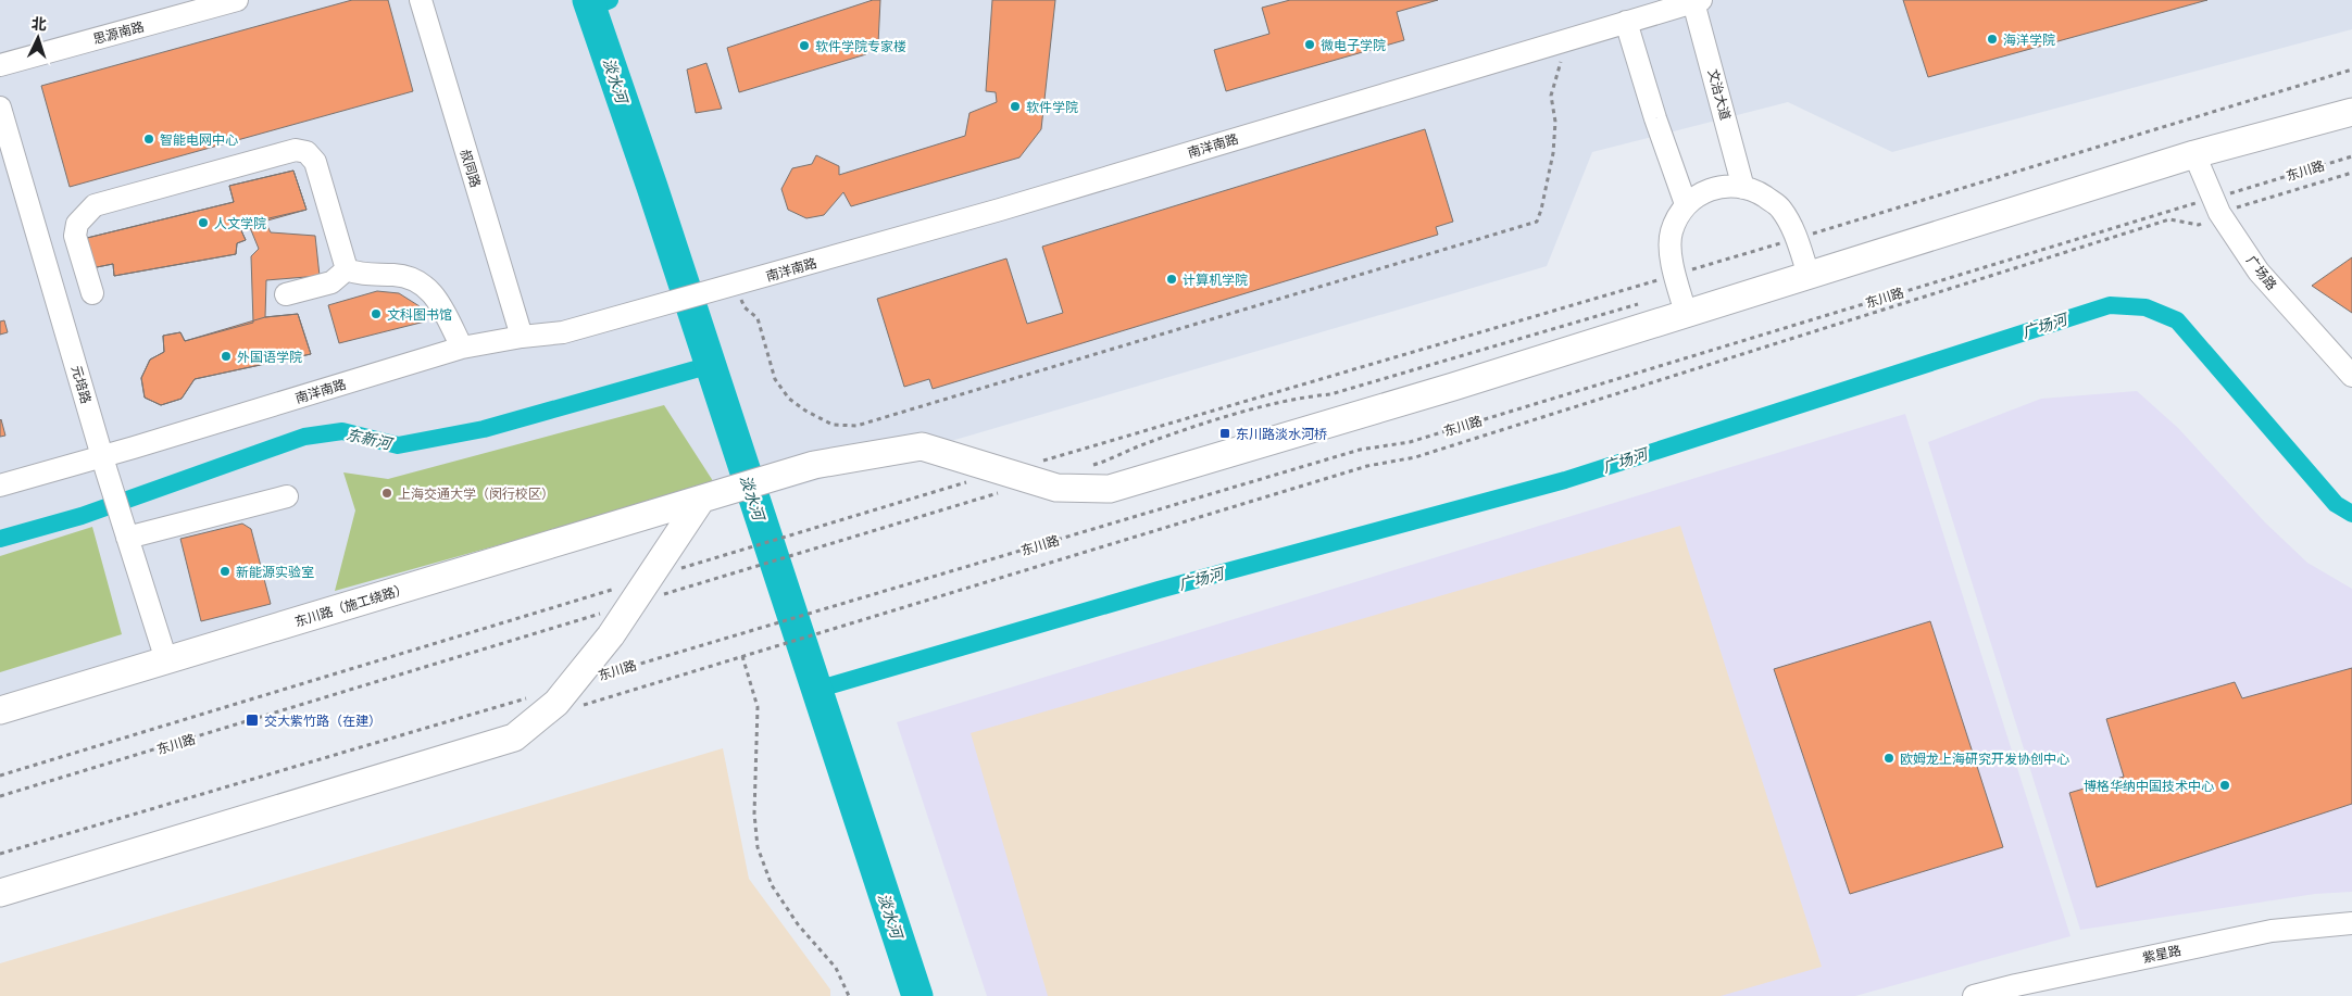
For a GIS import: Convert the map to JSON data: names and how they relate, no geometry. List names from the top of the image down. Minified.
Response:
{"streets":{"main road":["东川路","东川路（施工绕路）"],"street":["思源南路","文治大道","南洋南路","叔同路","广场路","元培路","紫星路"]},"crossings":[["文治大道","南洋南路"],["南洋南路","叔同路"],["南洋南路","元培路"],["东川路","广场路"],["东川路","东川路（施工绕路）"],["元培路","东川路（施工绕路）"]],"water":["淡水河","广场河","东新河"],"places":{"other":["海洋学院","微电子学院","软件学院专家楼","软件学院","智能电网中心","人文学院","计算机学院","文科图书馆","外国语学院","上海交通大学（闵行校区）","新能源实验室","欧姆龙上海研究开发协创中心","博格华纳中国技术中心"],"transit":["东川路淡水河桥","交大紫竹路（在建）"]},"north":"top"}
